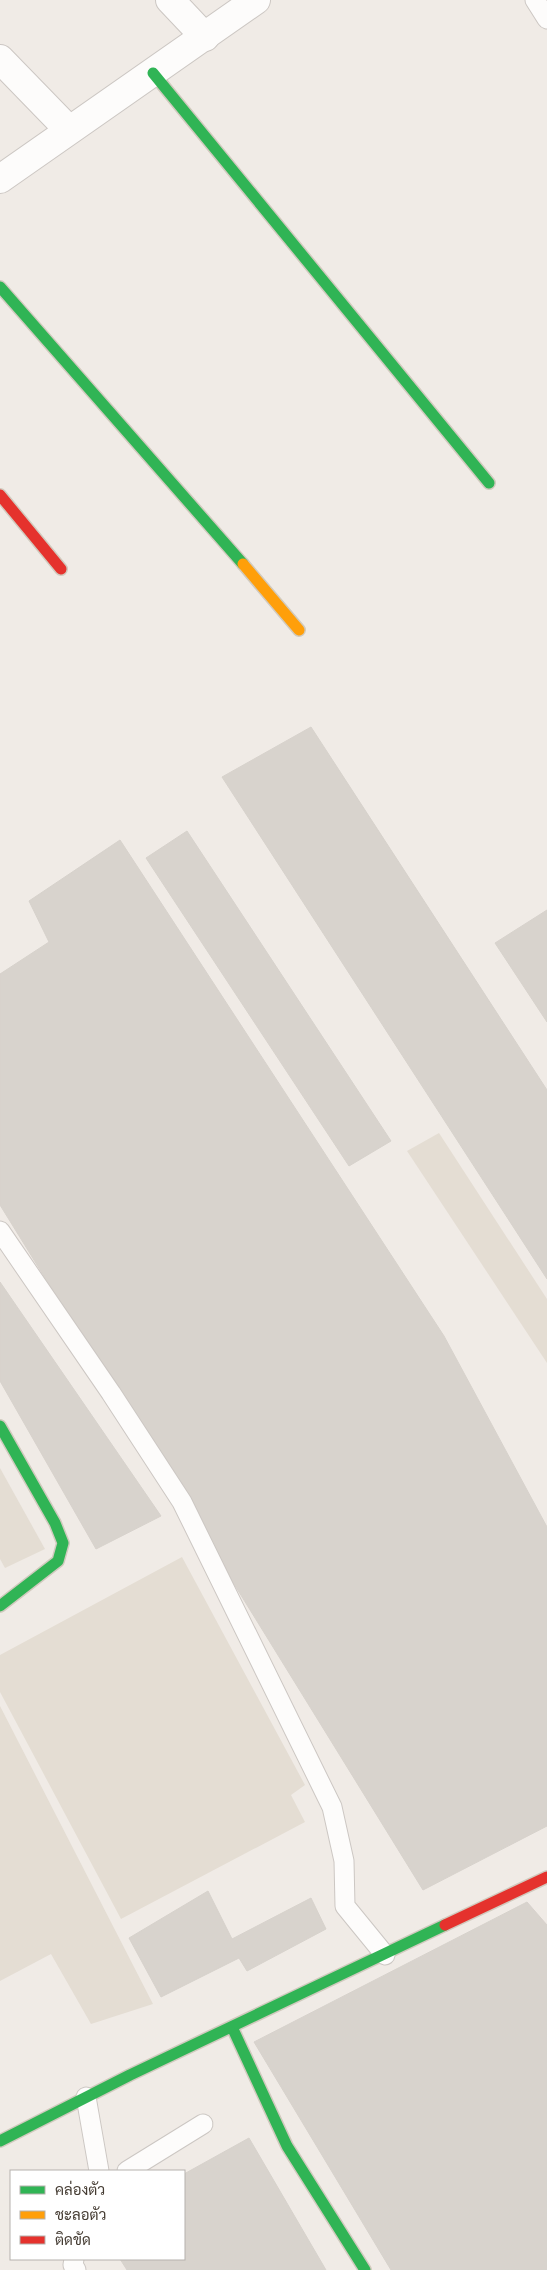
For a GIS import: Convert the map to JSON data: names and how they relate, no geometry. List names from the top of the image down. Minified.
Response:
{"legend":["คล่องตัว","ชะลอตัว","ติดขัด"]}
